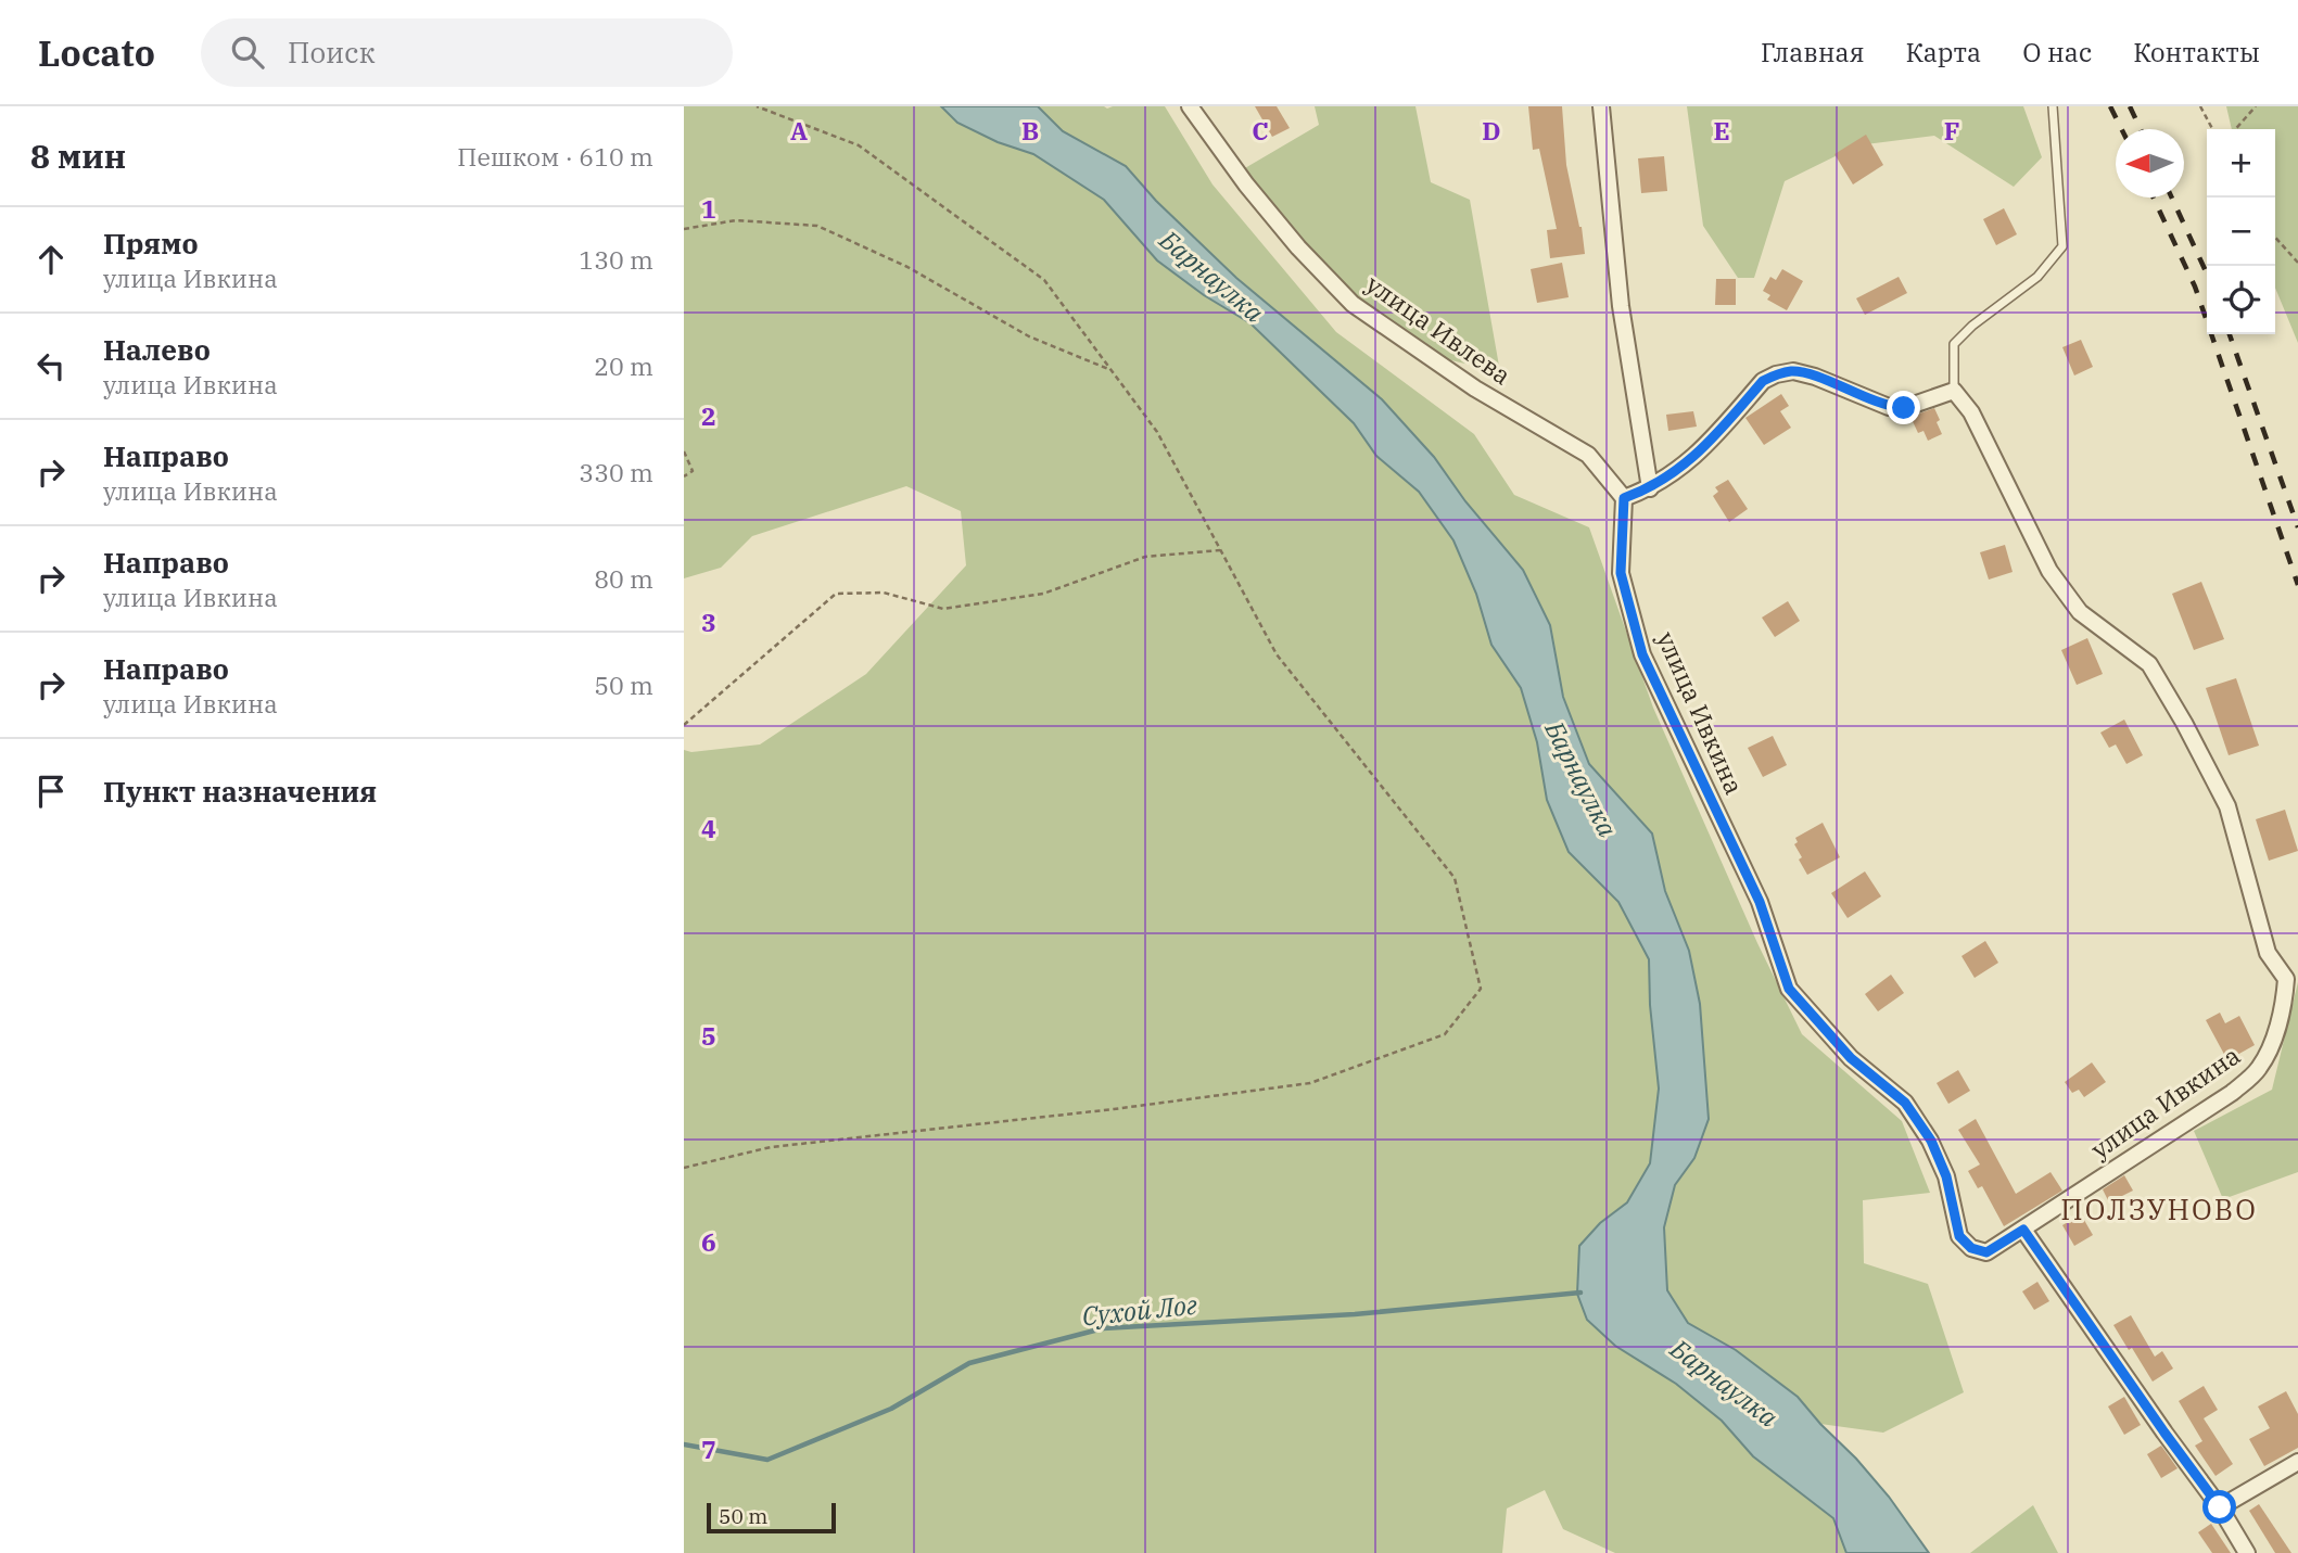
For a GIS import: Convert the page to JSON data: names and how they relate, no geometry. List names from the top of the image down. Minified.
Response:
{"streets":{"street":["улица Ивлева","улица Ивкина"]},"crossings":[["улица Ивлева","улица Ивкина"]],"districts":["ПОЛЗУНОВО"],"water":["Барнаулка","Сухой Лог"],"scale_bar":"50 m","north":"left","page":{"header":"Locato","search":"Поиск","nav":["Главная","Карта","О нас","Контакты"],"heading":["8 мин","Пешком · 610 m"],"map_buttons":["+","−"],"list":[["Прямо","улица Ивкина","130 m"],["Налево","улица Ивкина","20 m"],["Направо","улица Ивкина","330 m"],["Направо","улица Ивкина","80 m"],["Направо","улица Ивкина","50 m"],"Пункт назначения"],"scale":"50 m"},"grid":{"columns":["A","B","C","D","E","F"],"rows":["1","2","3","4","5","6","7"]}}
